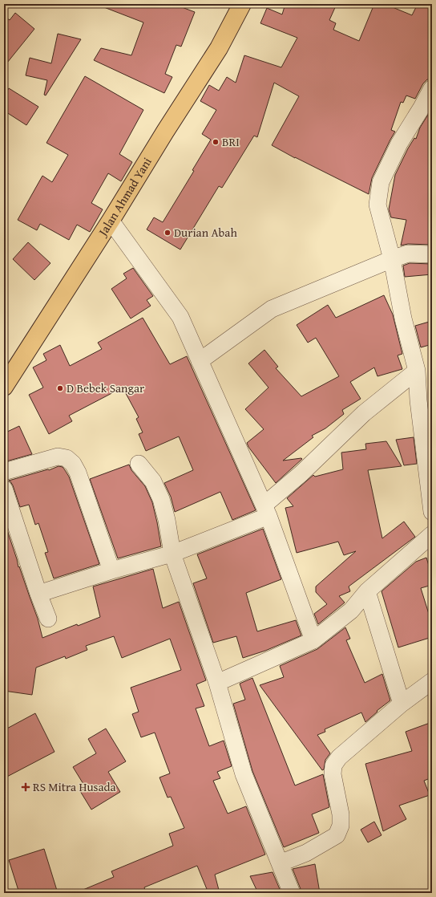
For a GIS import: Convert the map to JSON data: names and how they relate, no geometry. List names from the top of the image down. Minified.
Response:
{"streets":{"highway":["Jalan Ahmad Yani"]},"places":{"other":["BRI","Durian Abah","D Bebek Sangar"],"health":["RS Mitra Husada"]}}
